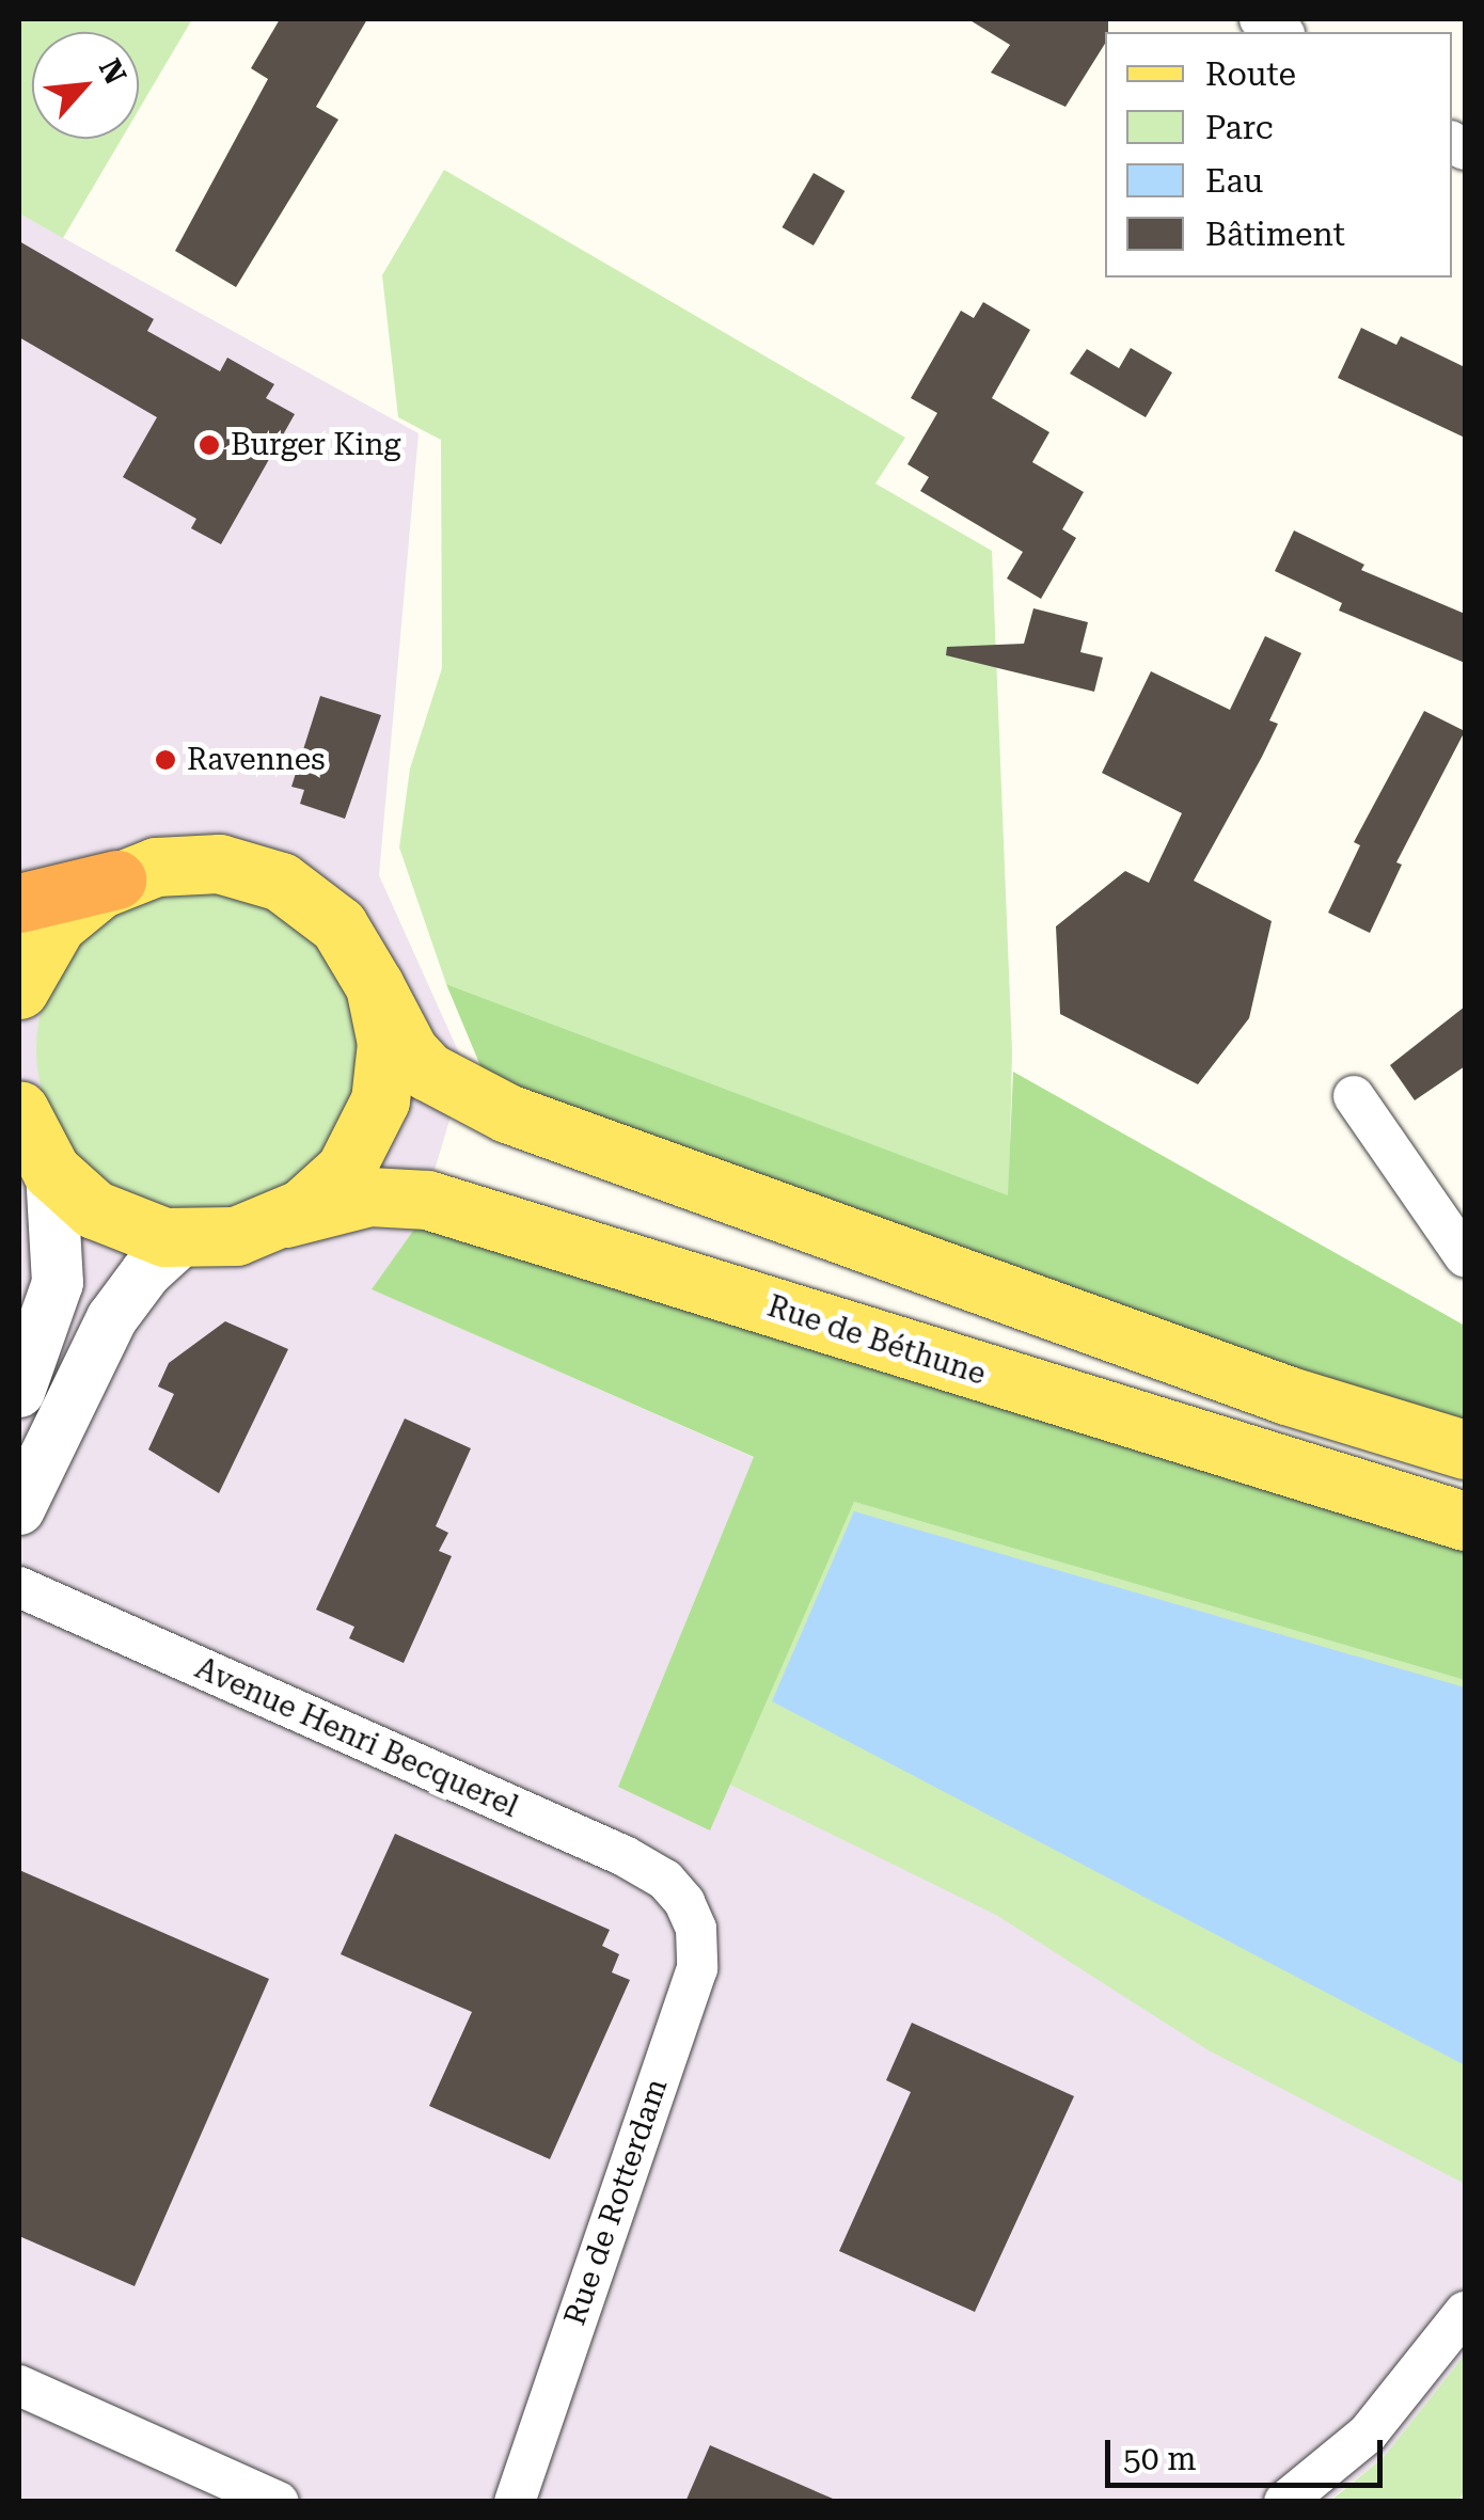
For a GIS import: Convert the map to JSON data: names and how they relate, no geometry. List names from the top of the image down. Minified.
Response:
{"streets":{"main road":["Rue de Béthune"],"street":["Avenue Henri Becquerel","Rue de Rotterdam"]},"crossings":[["Avenue Henri Becquerel","Rue de Rotterdam"]],"places":["Burger King","Ravennes"],"legend":["Route","Parc","Eau","Bâtiment"],"scale_bar":"50 m","north":"top right"}
